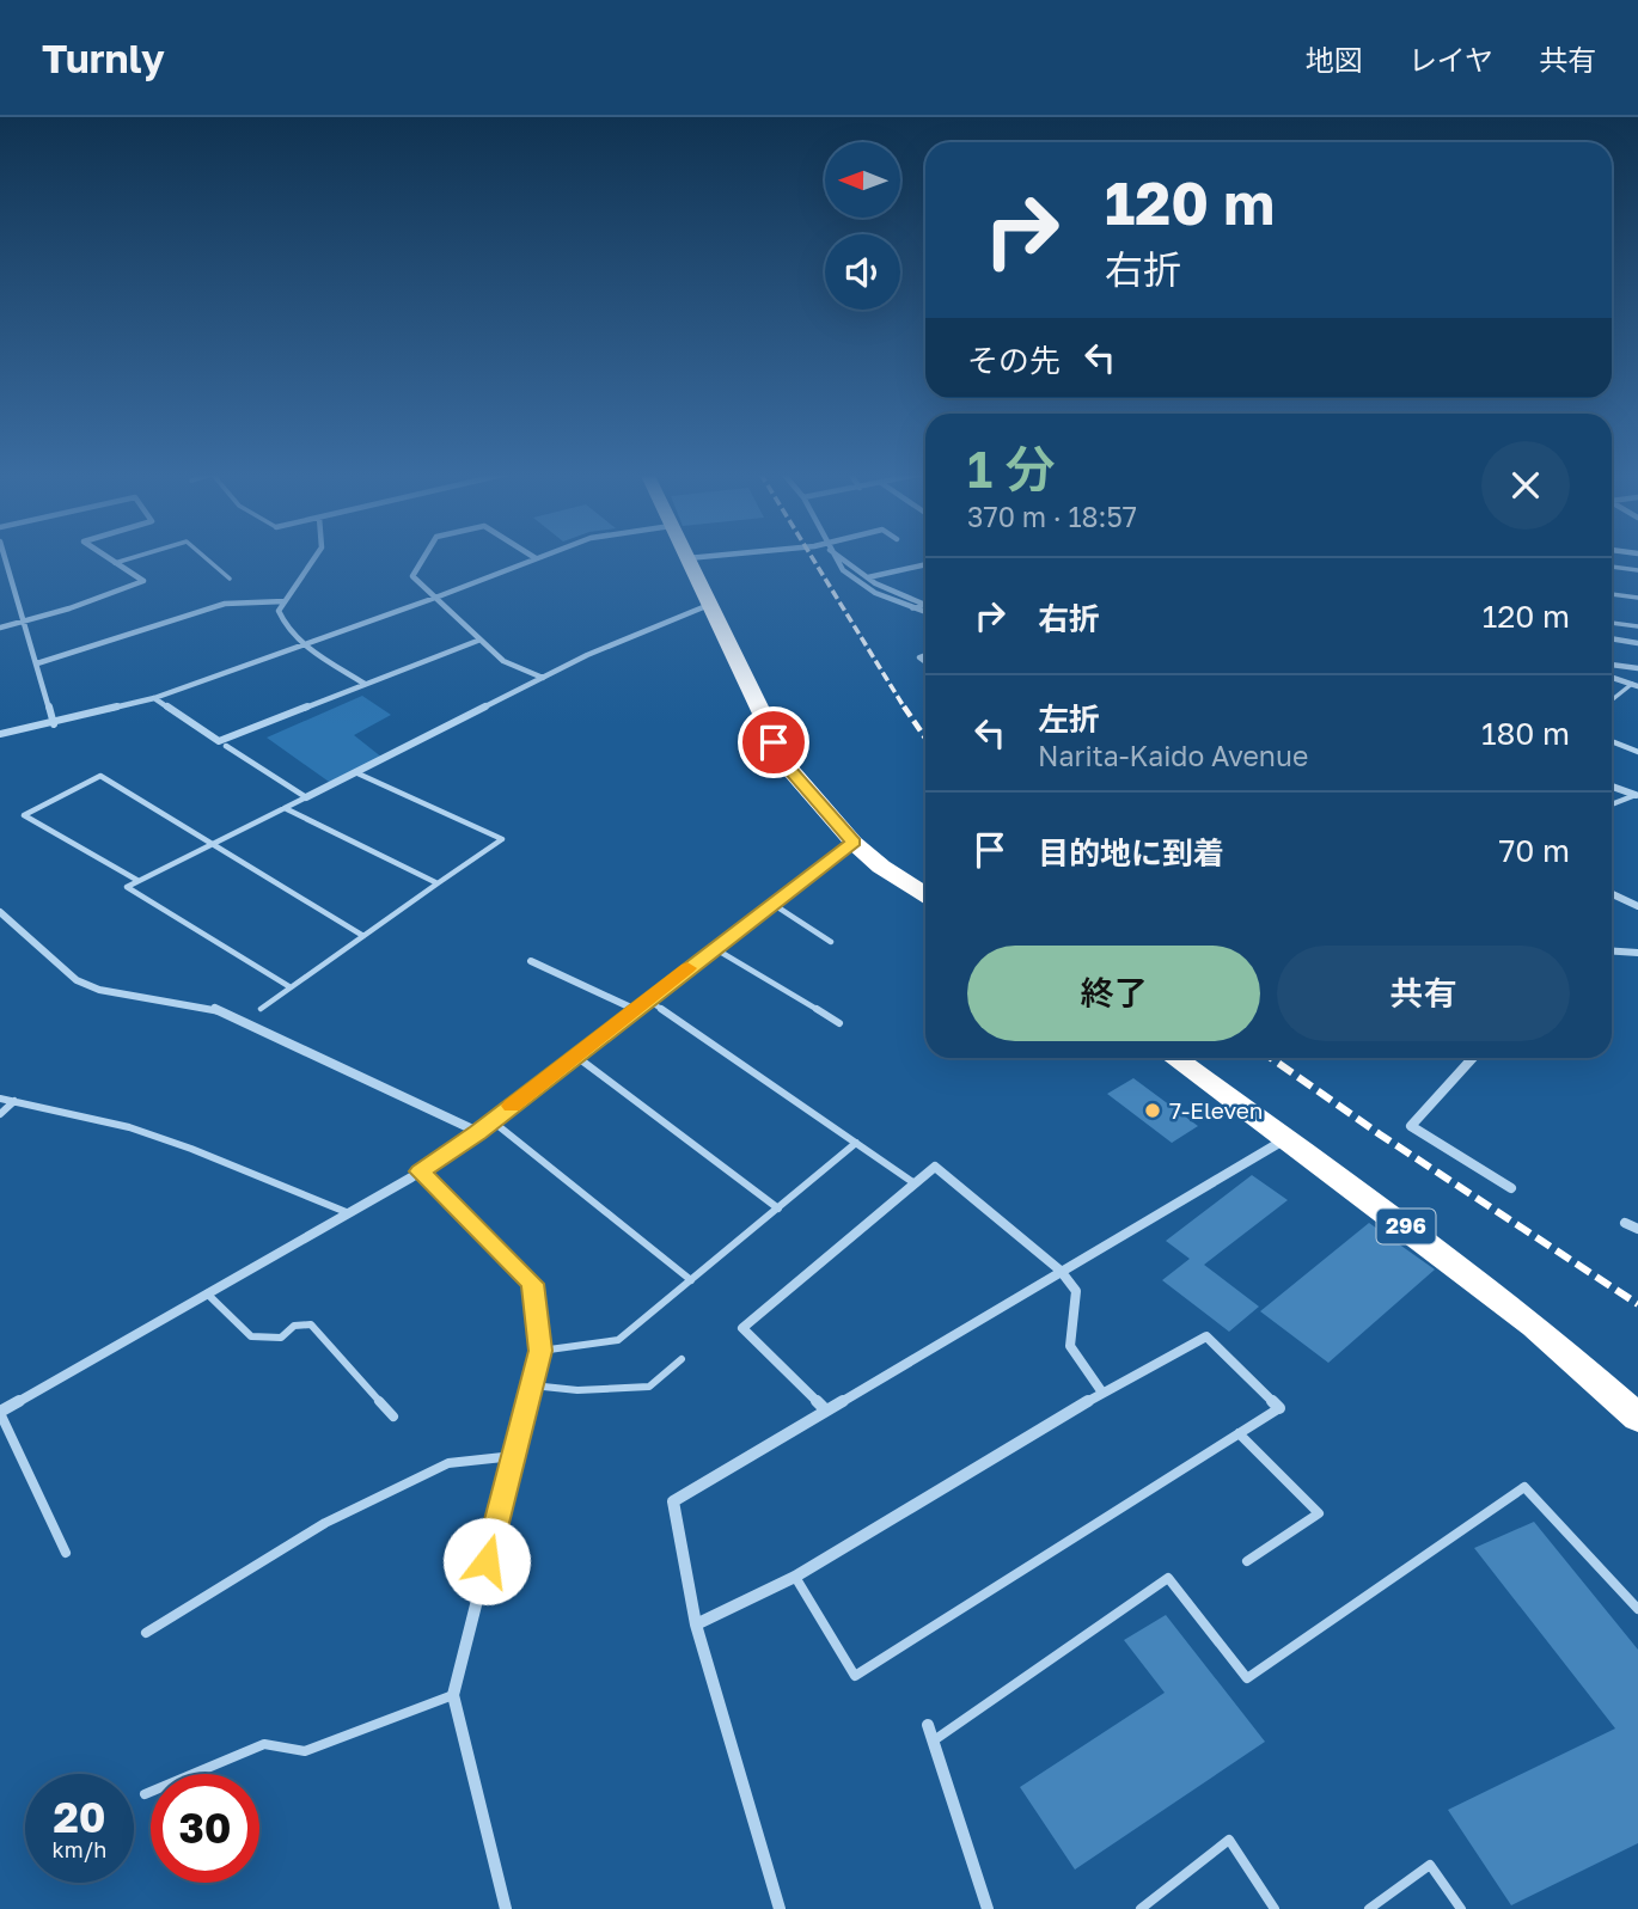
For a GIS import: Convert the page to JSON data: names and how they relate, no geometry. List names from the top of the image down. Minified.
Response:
{"streets":{"highway":["296"]},"places":["7-Eleven"],"north":"left","page":{"header":"Turnly","nav":["地図","レイヤ","共有"],"turn":["120 m","右折"],"then":"その先","heading":["1 分","370 m · 18:57"],"list":[{"name":"右折","value":"120 m"},{"name":"左折","note":"Narita-Kaido Avenue","value":"180 m"},{"name":"目的地に到着","value":"70 m"}],"buttons":["終了","共有"],"speed":"20 km/h","limit":"30"}}
